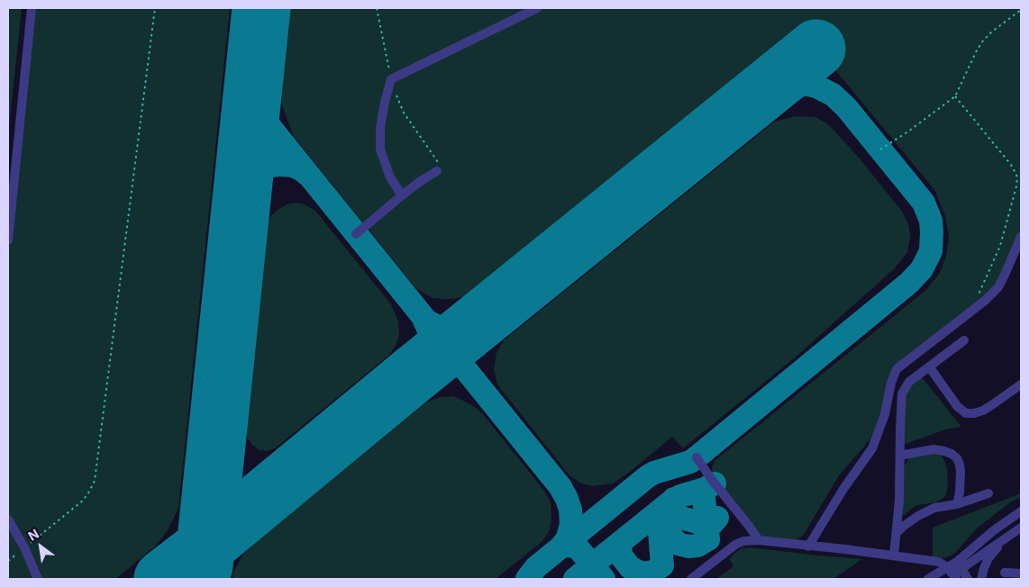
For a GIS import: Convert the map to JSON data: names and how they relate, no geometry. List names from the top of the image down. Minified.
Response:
{"north":"top left"}
